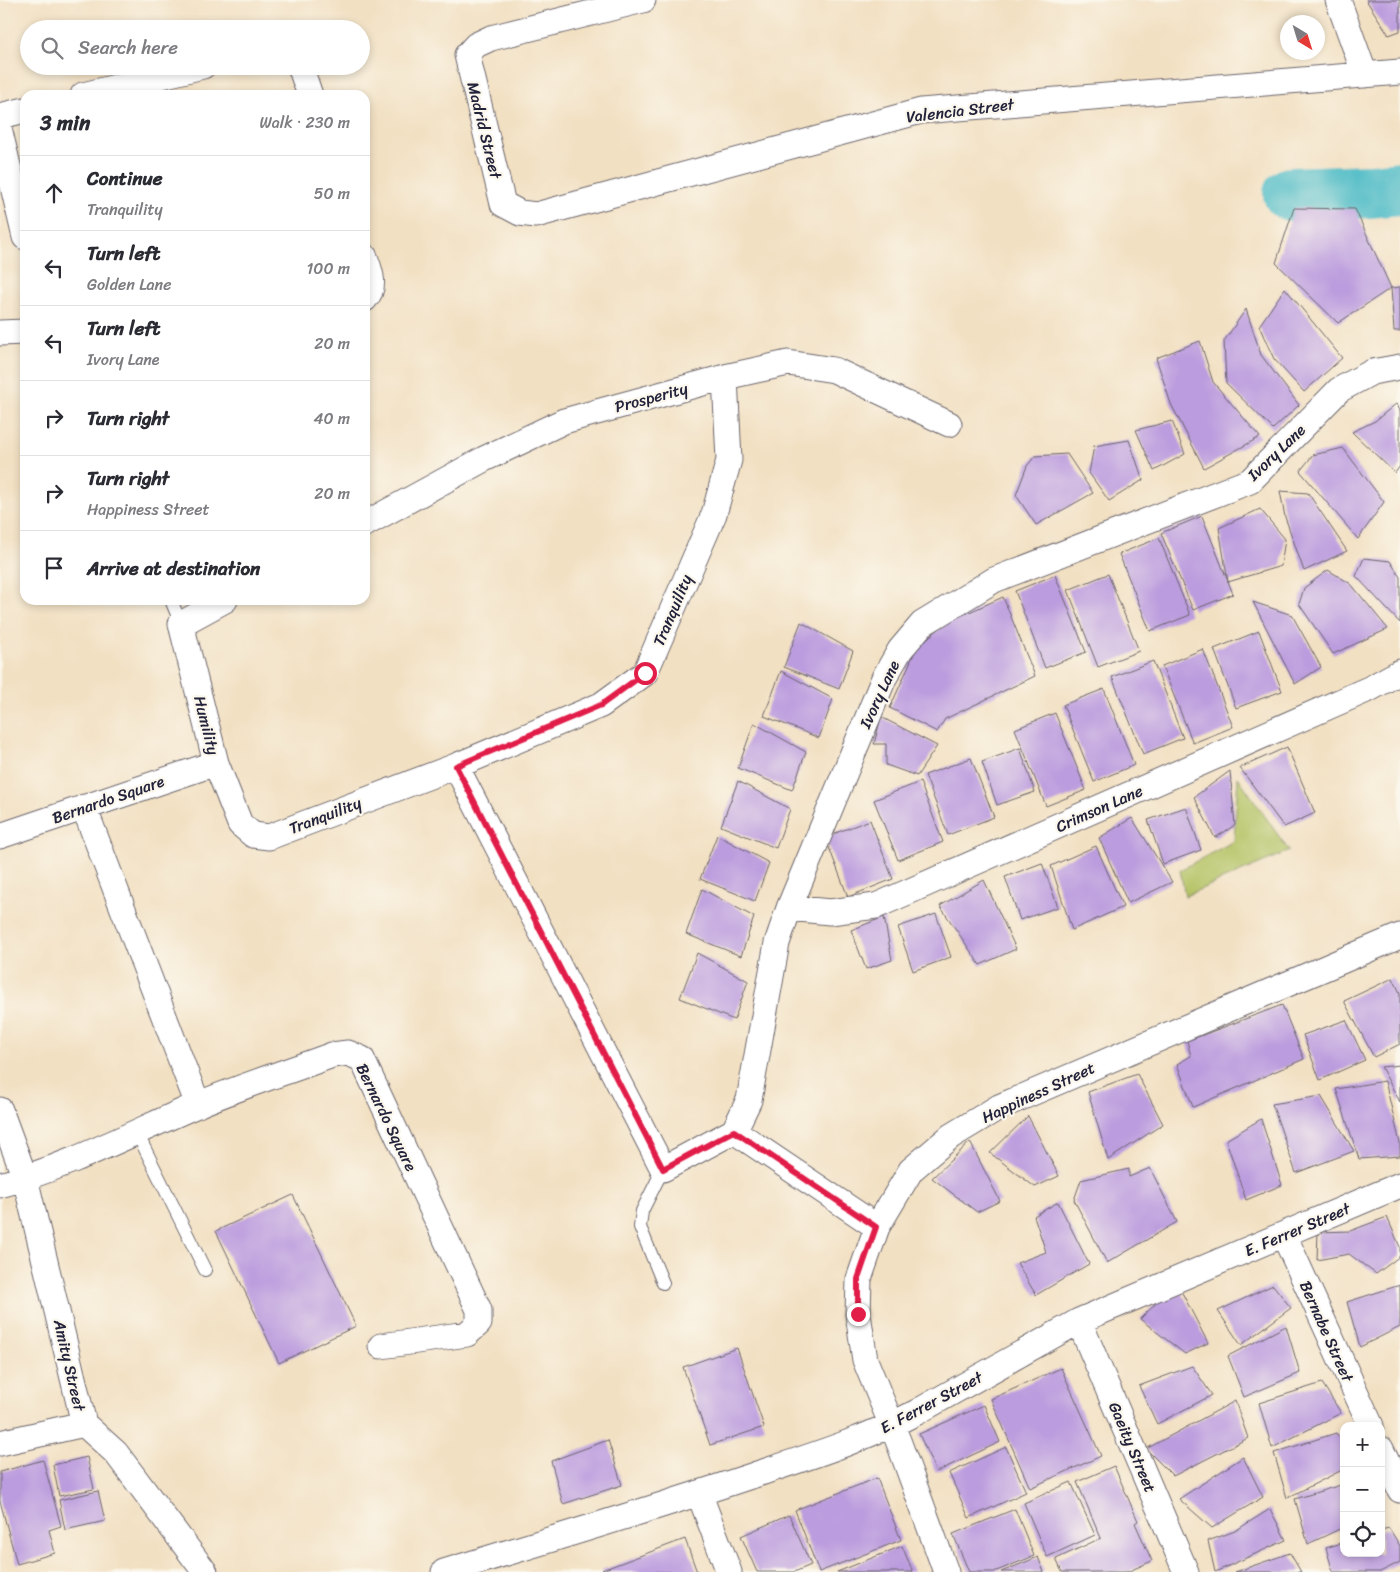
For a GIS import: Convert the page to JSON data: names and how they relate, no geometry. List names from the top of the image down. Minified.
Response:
{"streets":{"street":["Valencia Street","Madrid Street","Prosperity","Ivory Lane","Tranquility","Humility","Bernardo Square","Crimson Lane","Happiness Street","E. Ferrer Street","Bernabe Street","Amity Street","Gaeity Street"]},"crossings":[["Valencia Street","Madrid Street"],["Prosperity","Tranquility"],["Ivory Lane","Crimson Lane"],["Tranquility","Humility"],["Humility","Bernardo Square"],["Bernardo Square","Amity Street"],["Happiness Street","E. Ferrer Street"],["E. Ferrer Street","Bernabe Street"],["E. Ferrer Street","Gaeity Street"]],"north":"bottom right","page":{"search":"Search here","heading":["3 min","Walk · 230 m"],"list":[["Continue","Tranquility","50 m"],["Turn left","Golden Lane","100 m"],["Turn left","Ivory Lane","20 m"],["Turn right","40 m"],["Turn right","Happiness Street","20 m"],"Arrive at destination"],"map_buttons":["+","−"]}}
